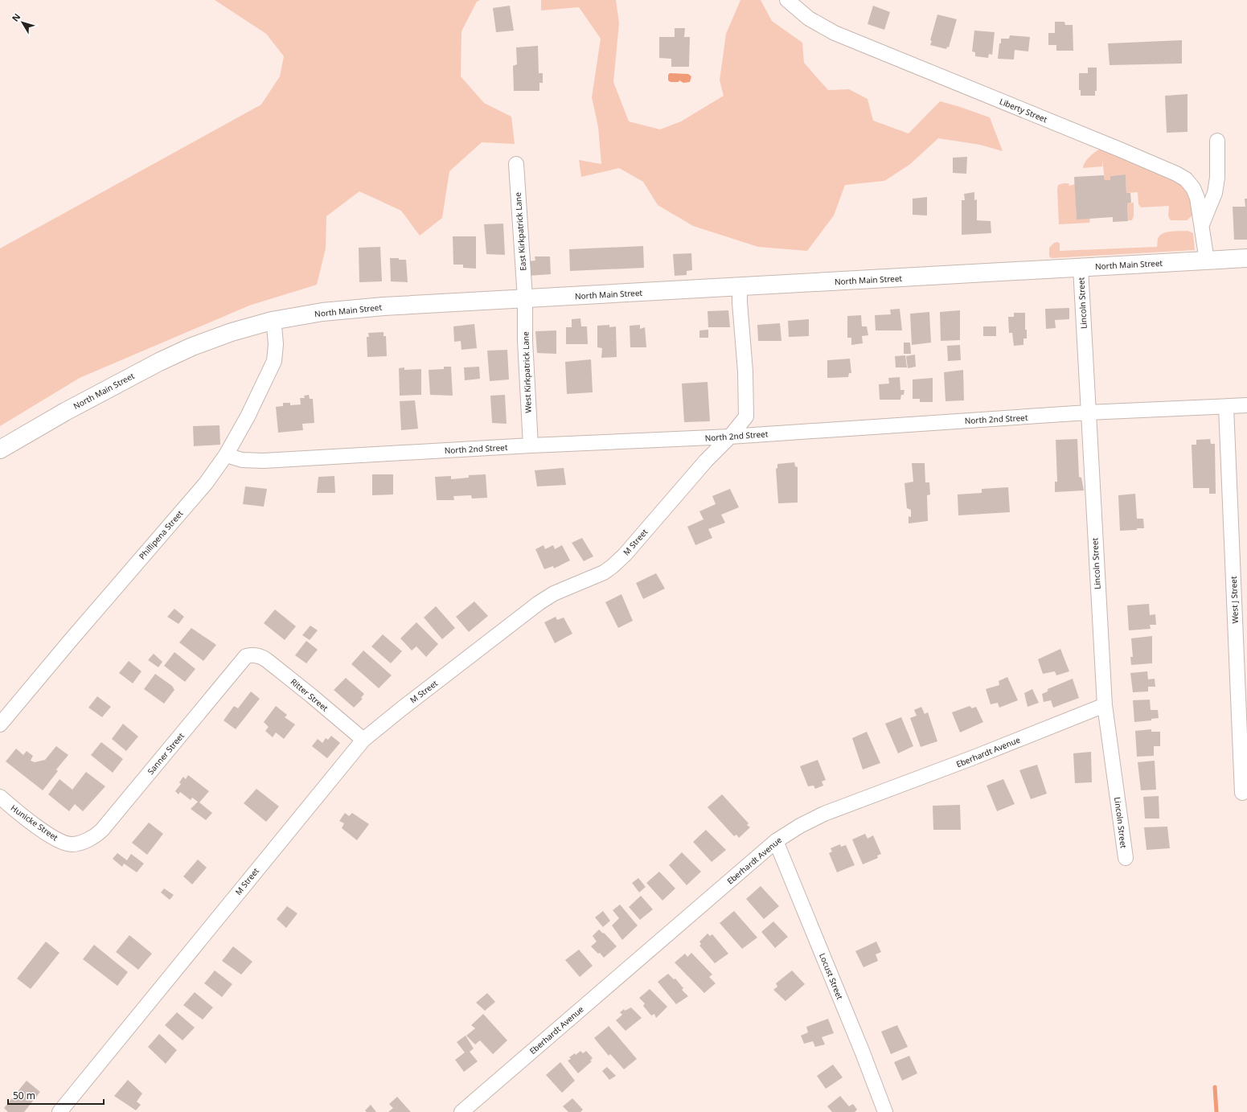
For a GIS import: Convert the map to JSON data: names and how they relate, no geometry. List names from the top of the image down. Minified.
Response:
{"streets":{"main road":["North Main Street"],"street":["Liberty Street","East Kirkpatrick Lane","Lincoln Street","West Kirkpatrick Lane","North 2nd Street","Phillipena Street","M Street","West J Street","Ritter Street","Eberhardt Avenue","Sanner Street","Hunicke Street","Locust Street"]},"crossings":[["Liberty Street","North Main Street"],["East Kirkpatrick Lane","North Main Street"],["East Kirkpatrick Lane","West Kirkpatrick Lane"],["North Main Street","Lincoln Street"],["North Main Street","West Kirkpatrick Lane"],["North Main Street","Phillipena Street"],["North Main Street","M Street"],["Lincoln Street","North 2nd Street"],["Lincoln Street","Eberhardt Avenue"],["West Kirkpatrick Lane","North 2nd Street"],["North 2nd Street","Phillipena Street"],["North 2nd Street","M Street"],["North 2nd Street","West J Street"],["M Street","Ritter Street"],["Ritter Street","Sanner Street"],["Eberhardt Avenue","Locust Street"],["Sanner Street","Hunicke Street"]],"scale_bar":"50 m","north":"top left"}
